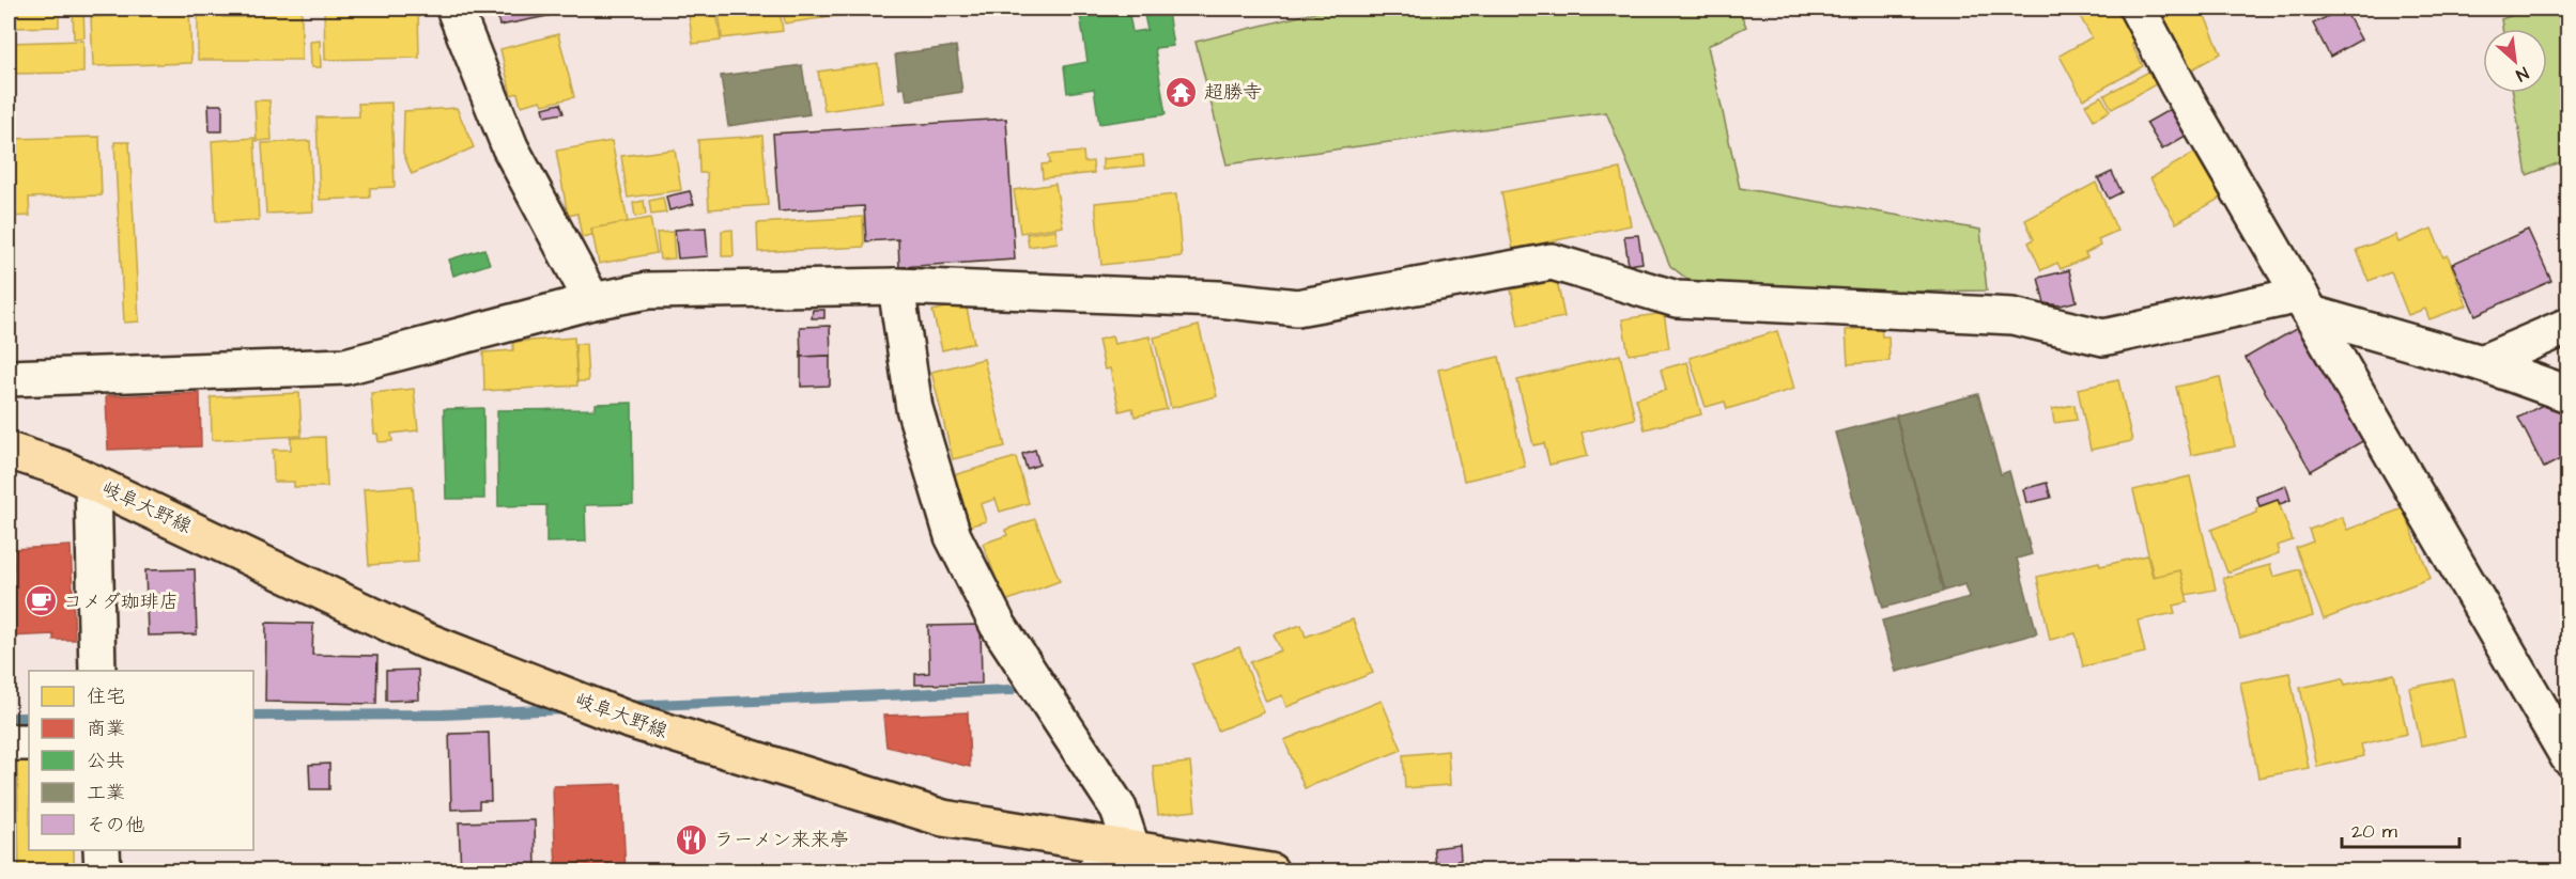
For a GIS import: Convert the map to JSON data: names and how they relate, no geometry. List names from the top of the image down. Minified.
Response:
{"streets":{"main road":["岐阜大野線"]},"places":{"temple":["超勝寺"],"cafe":["コメダ珈琲店"],"restaurant":["ラーメン来来亭"]},"legend":["住宅","商業","公共","工業","その他"],"scale_bar":"20 m","north":"bottom right"}
